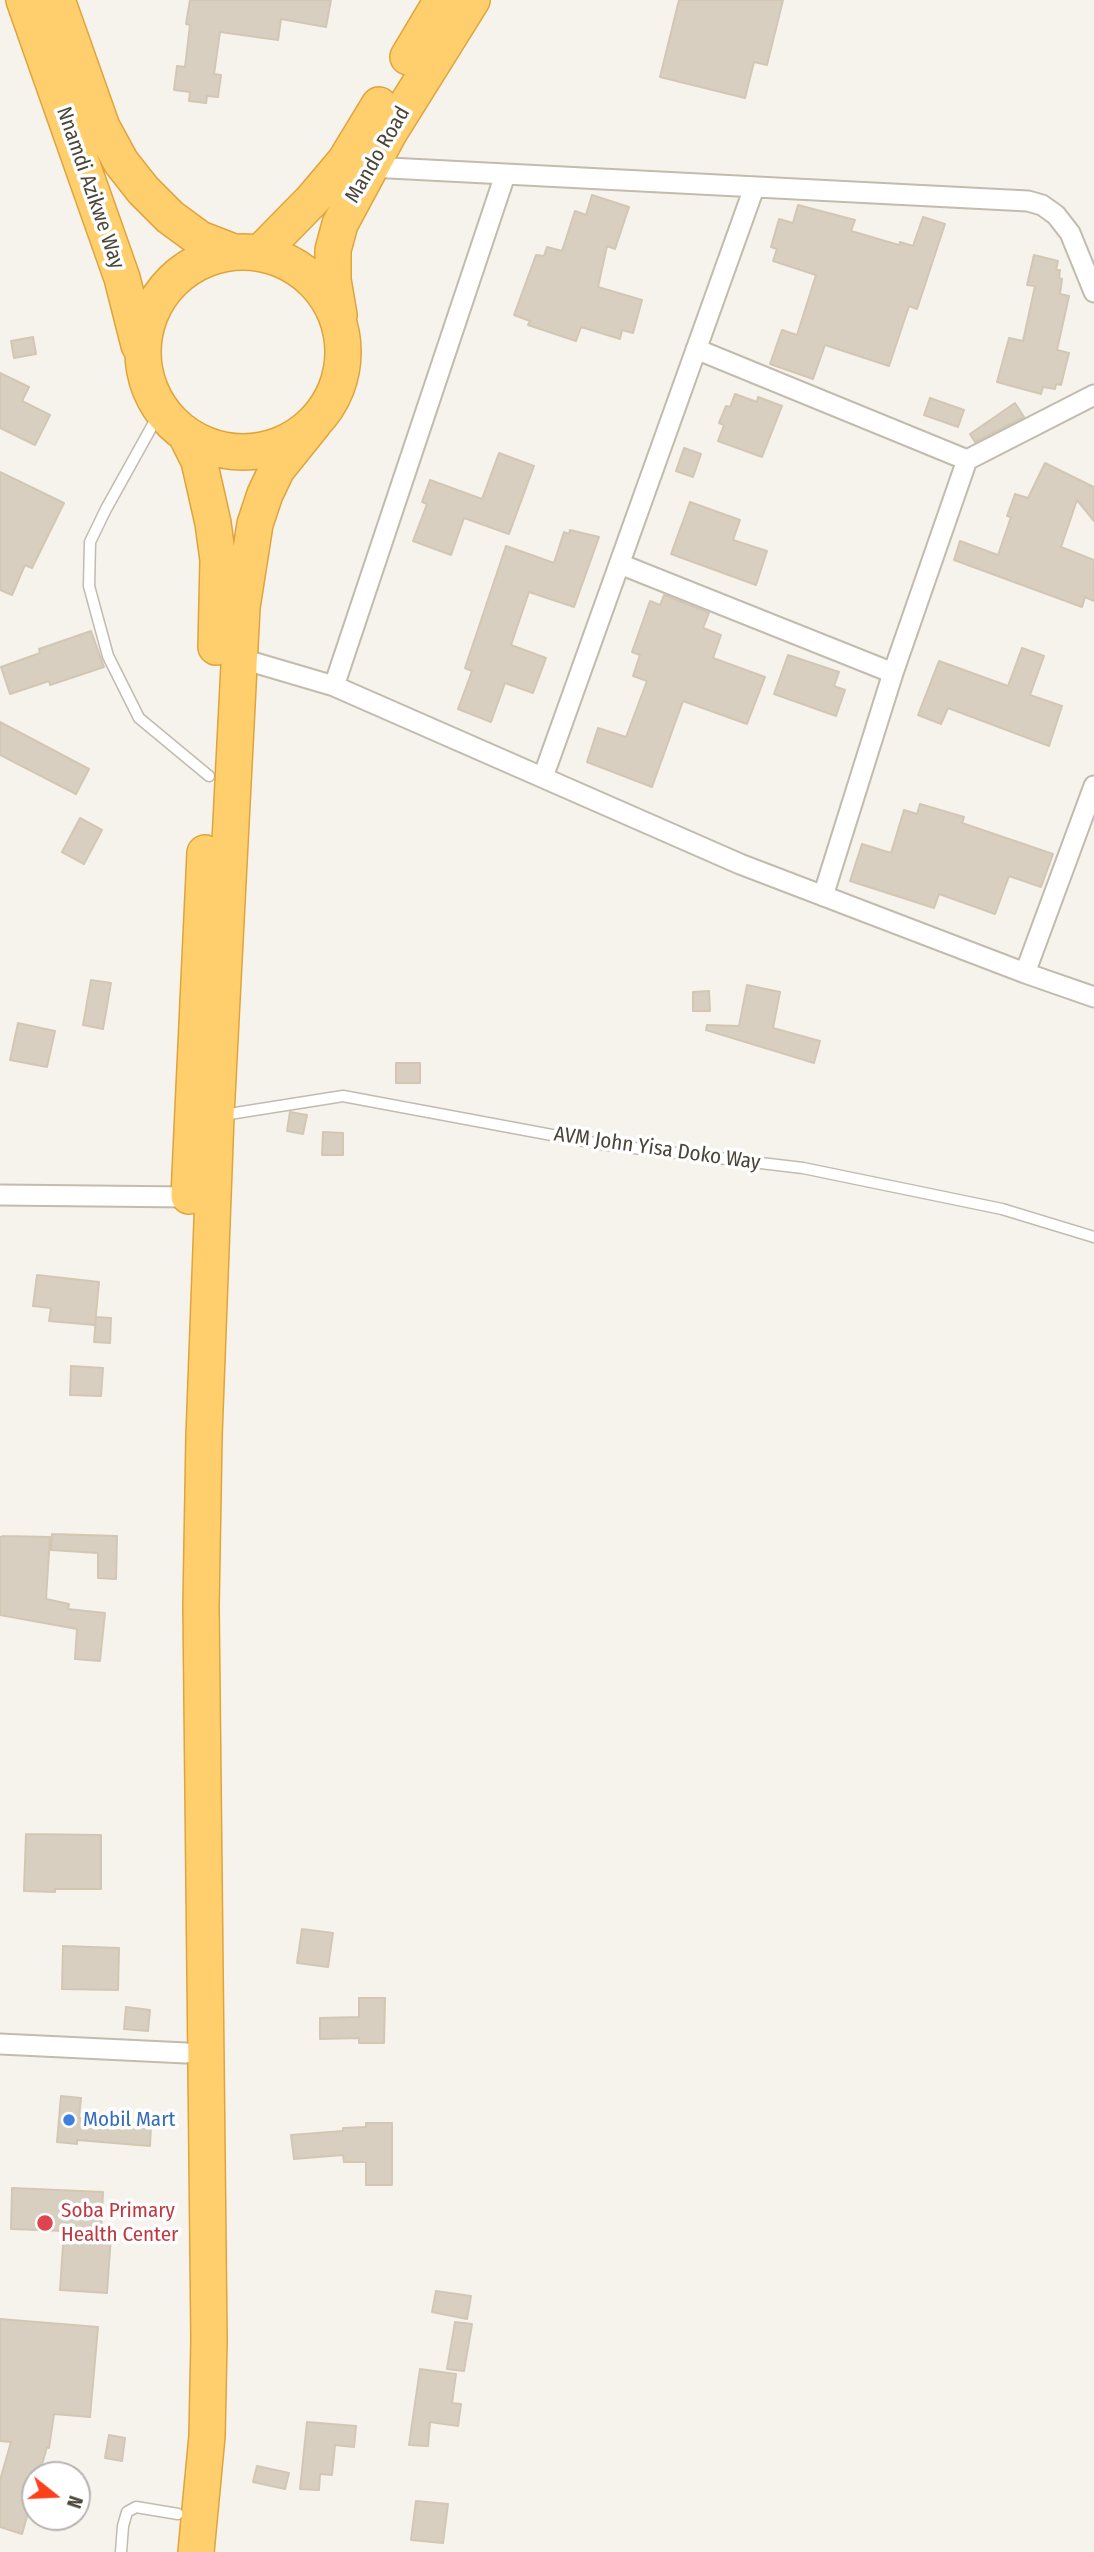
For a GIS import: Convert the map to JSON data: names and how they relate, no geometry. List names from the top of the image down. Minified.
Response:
{"streets":{"highway":["Mando Road","Nnamdi Azikwe Way"],"lane":["AVM John Yisa Doko Way"]},"crossings":[["Mando Road","Nnamdi Azikwe Way"]],"places":["Mobil Mart","Soba Primary Health Center"],"north":"right"}
